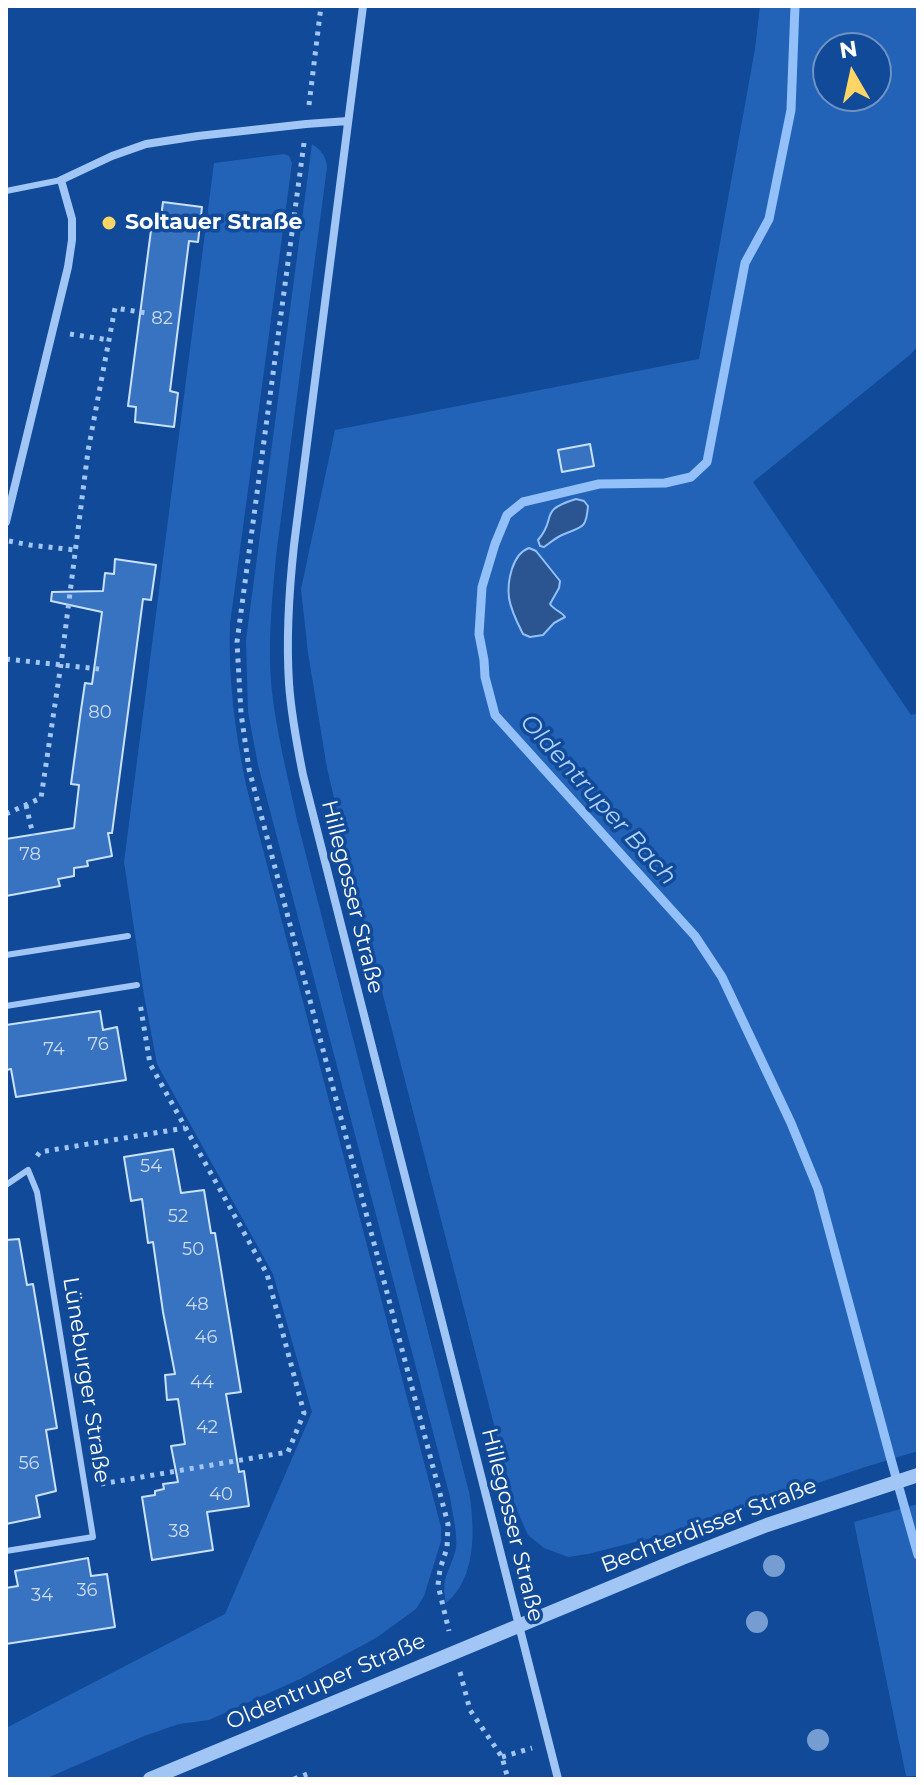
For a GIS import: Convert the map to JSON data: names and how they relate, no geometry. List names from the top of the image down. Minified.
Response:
{"streets":{"street":["Hillegosser Straße","Bechterdisser Straße","Oldentruper Straße"],"lane":["Lüneburger Straße"]},"crossings":[["Hillegosser Straße","Bechterdisser Straße"],["Hillegosser Straße","Oldentruper Straße"],["Bechterdisser Straße","Oldentruper Straße"]],"water":["Oldentruper Bach"],"places":["Soltauer Straße"],"house_numbers":["82","80","78","76","74","54","52","50","48","46","44","42","56","40","38","36","34"],"north":"top"}
